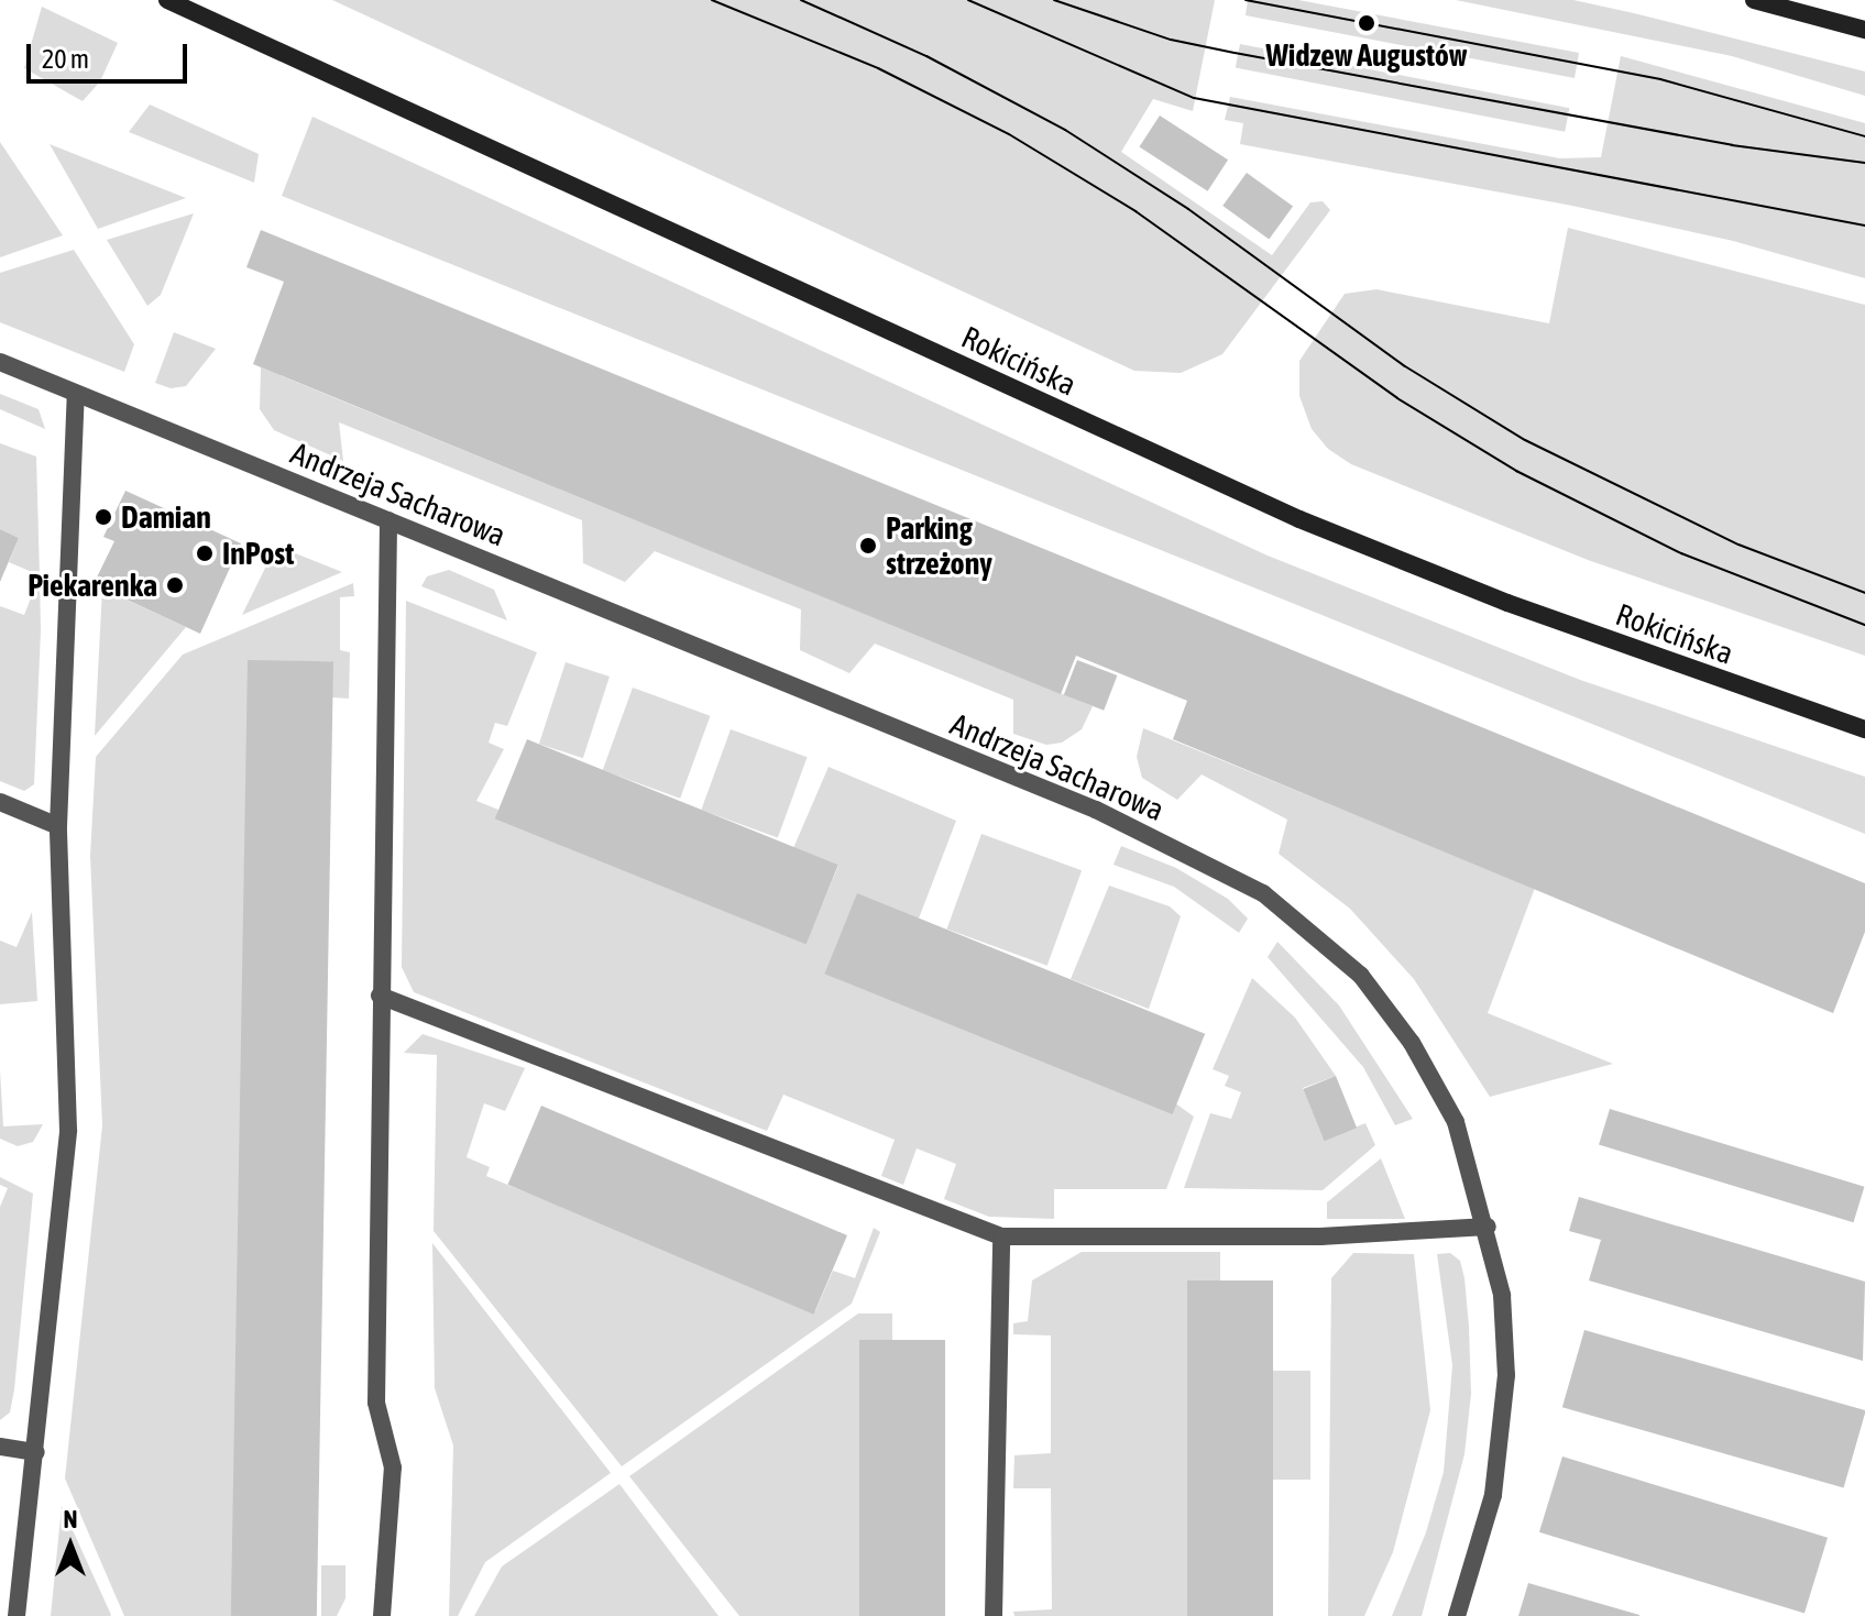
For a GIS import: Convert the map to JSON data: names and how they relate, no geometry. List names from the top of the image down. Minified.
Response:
{"streets":{"main road":["Rokicińska"],"street":["Andrzeja Sacharowa"]},"places":["Widzew Augustów","Damian","Parking strzeżony","InPost","Piekarenka"],"scale_bar":"20 m","north":"top"}
